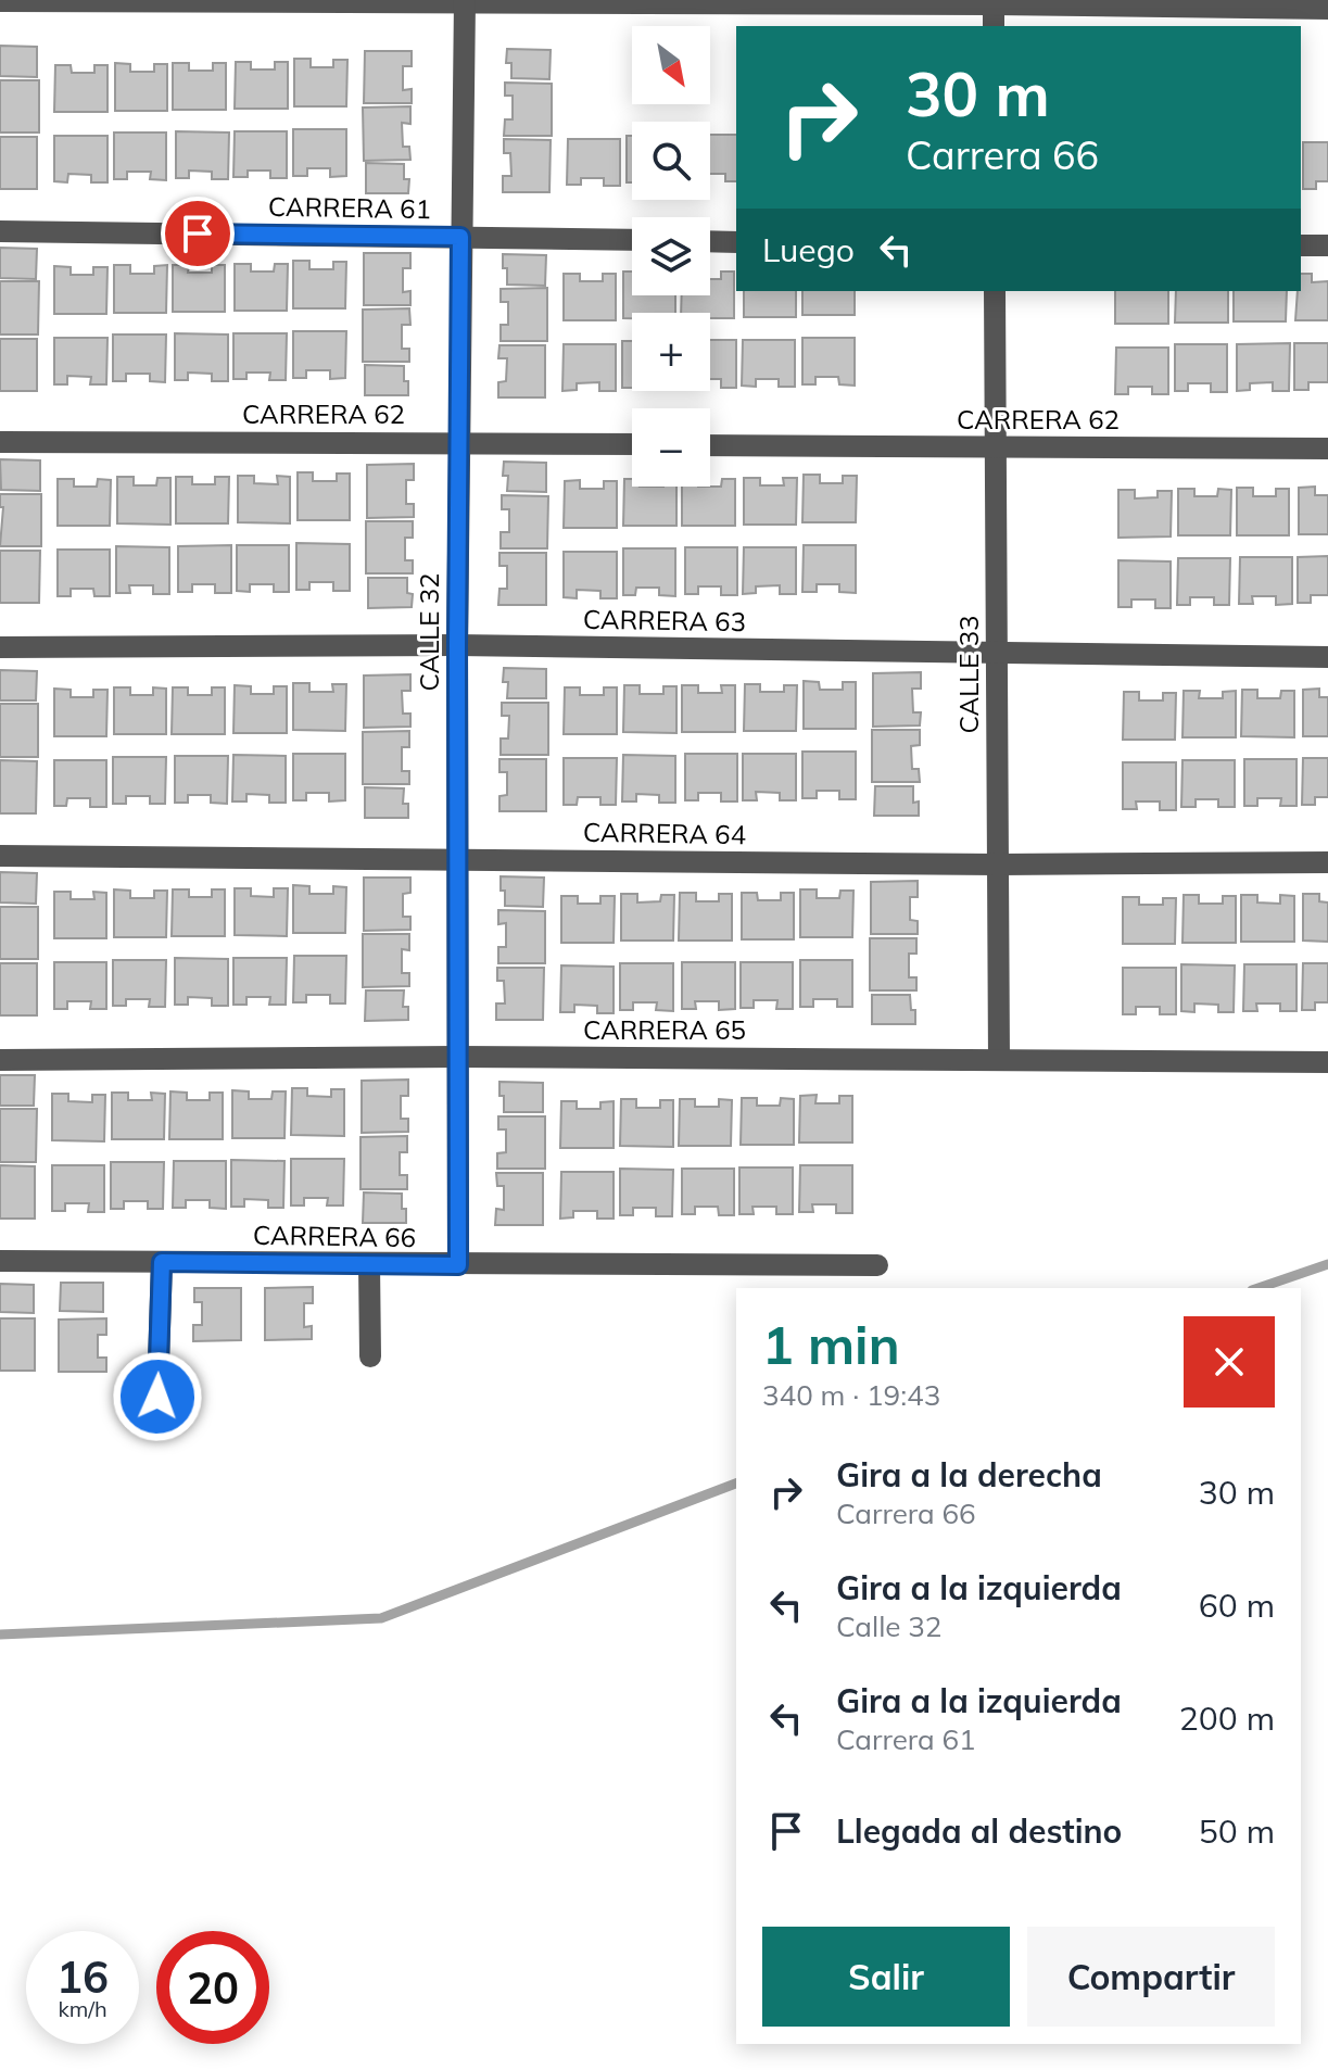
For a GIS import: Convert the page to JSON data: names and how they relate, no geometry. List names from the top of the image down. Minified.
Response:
{"streets":{"street":["CARRERA 61","CARRERA 62","CARRERA 63","CALLE 32","CALLE 33","CARRERA 64","CARRERA 65","CARRERA 66"]},"crossings":[["CARRERA 61","CALLE 32"],["CARRERA 62","CALLE 32"],["CARRERA 62","CALLE 33"],["CARRERA 63","CALLE 32"],["CARRERA 63","CALLE 33"],["CALLE 32","CARRERA 64"],["CALLE 32","CARRERA 65"],["CALLE 32","CARRERA 66"],["CALLE 33","CARRERA 64"],["CALLE 33","CARRERA 65"]],"north":"bottom right","page":{"map_buttons":["+","−"],"turn":["30 m","Carrera 66"],"then":"Luego","heading":["1 min","340 m · 19:43"],"list":[{"name":"Gira a la derecha","note":"Carrera 66","value":"30 m"},{"name":"Gira a la izquierda","note":"Calle 32","value":"60 m"},{"name":"Gira a la izquierda","note":"Carrera 61","value":"200 m"},{"name":"Llegada al destino","value":"50 m"}],"buttons":["Salir","Compartir"],"speed":"16 km/h","limit":"20"}}
